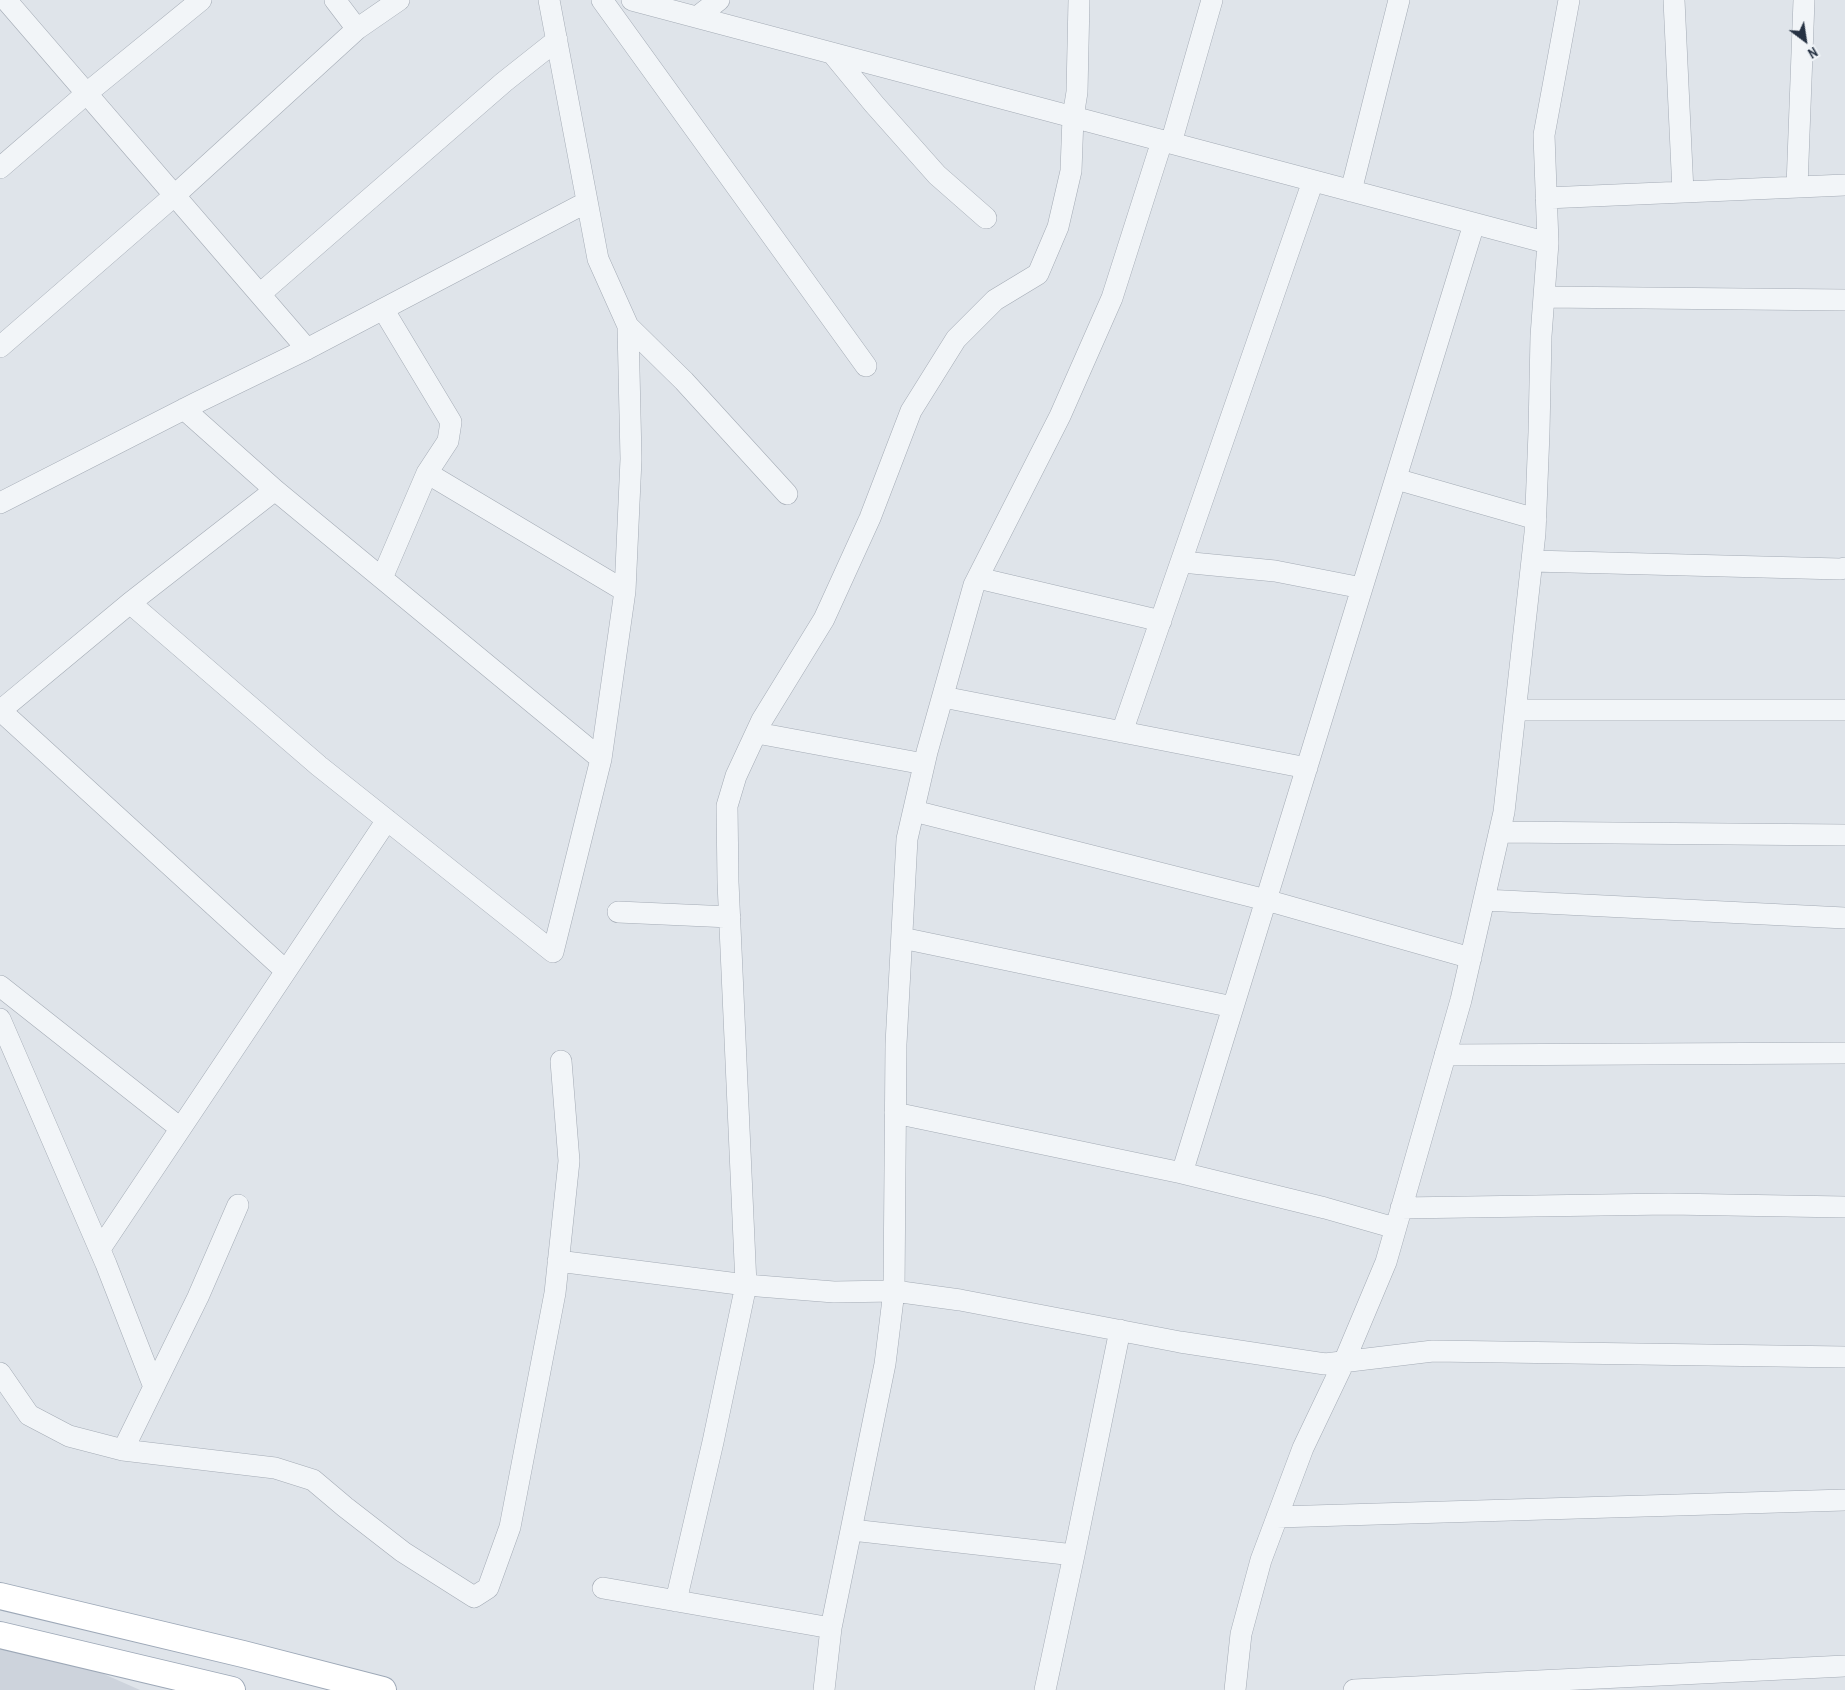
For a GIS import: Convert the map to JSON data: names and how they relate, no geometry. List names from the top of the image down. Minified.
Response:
{"north":"bottom right"}
